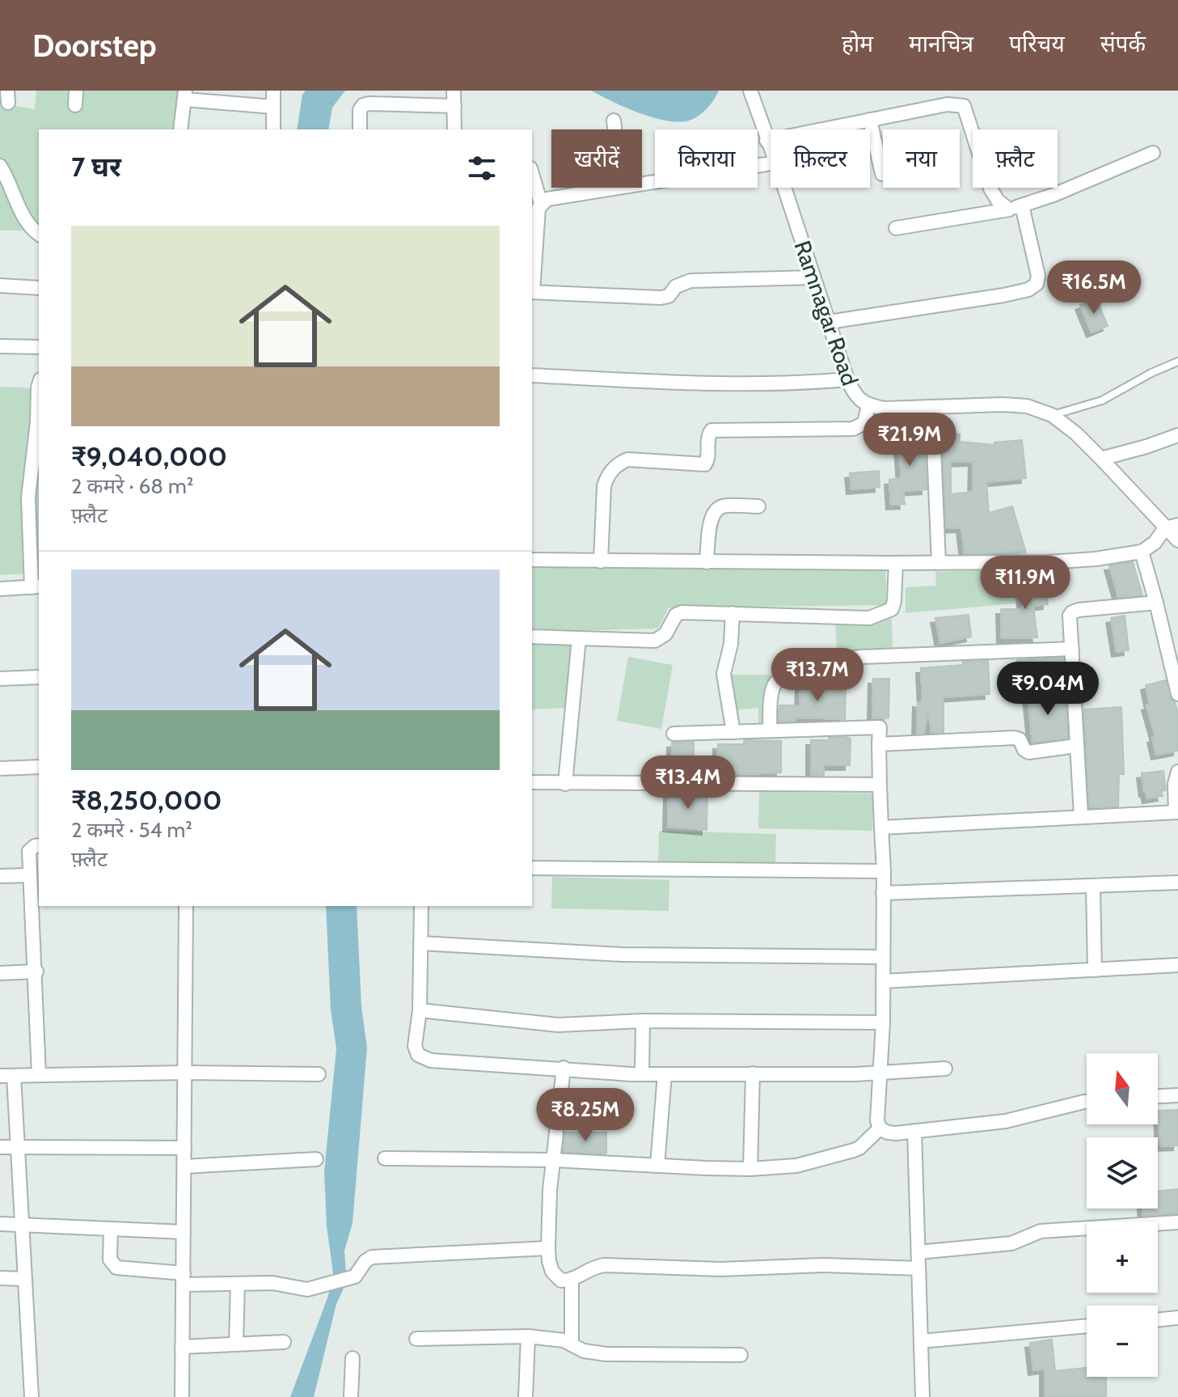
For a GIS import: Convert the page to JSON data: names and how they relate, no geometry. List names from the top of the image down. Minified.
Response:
{"streets":{"street":["Ramnagar Road"]},"north":"top","page":{"header":"Doorstep","nav":["होम","मानचित्र","परिचय","संपर्क"],"chip":["खरीदें","किराया","फ़िल्टर","नया","फ़्लैट"],"heading":"7 घर","list":[{"name":"₹9,040,000","note":"2 कमरे · 68 m² · फ़्लैट"},{"name":"₹8,250,000","note":"2 कमरे · 54 m² · फ़्लैट"}],"price":["₹16.5M","₹21.9M","₹11.9M","₹13.7M","₹9.04M","₹13.4M","₹8.25M"],"map_buttons":["+","−"]}}
